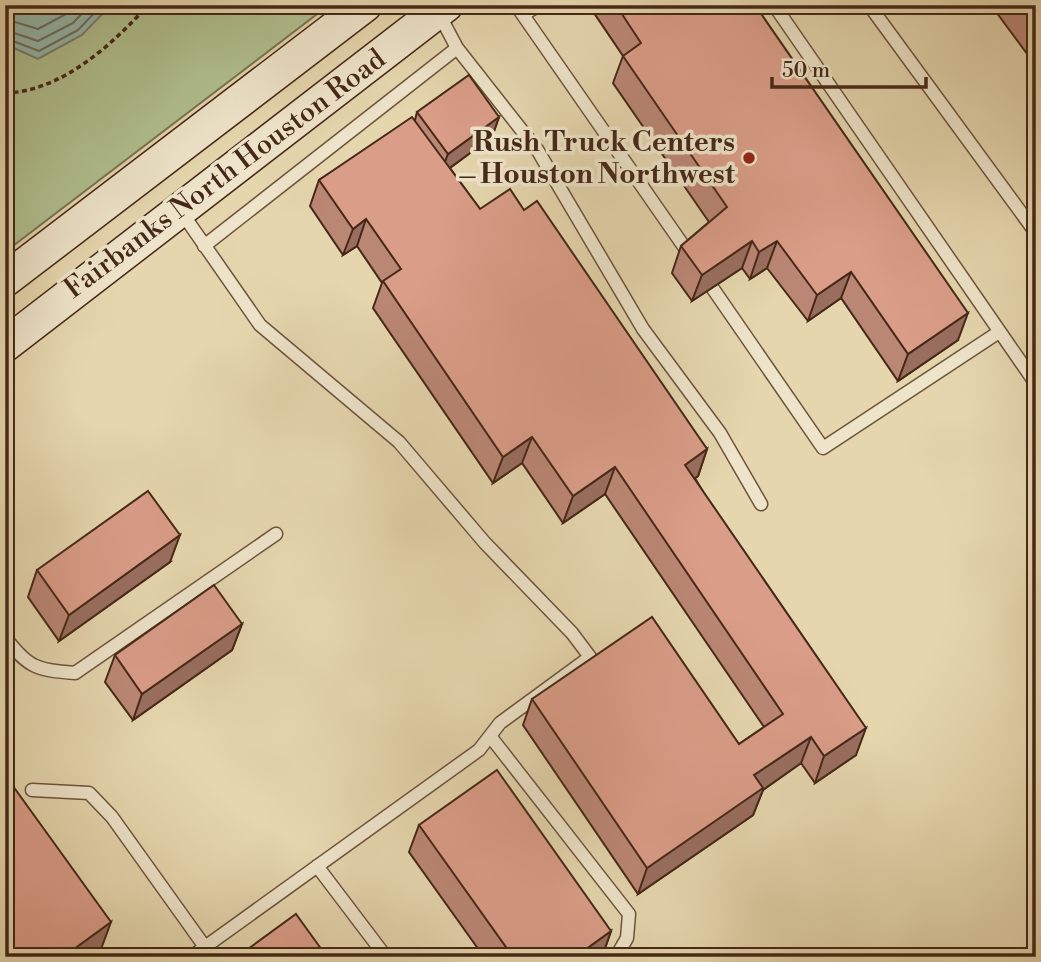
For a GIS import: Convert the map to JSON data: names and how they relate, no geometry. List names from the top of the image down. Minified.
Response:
{"streets":{"main road":["Fairbanks North Houston Road"]},"places":["Rush Truck Centers – Houston Northwest"],"scale_bar":"50 m"}
